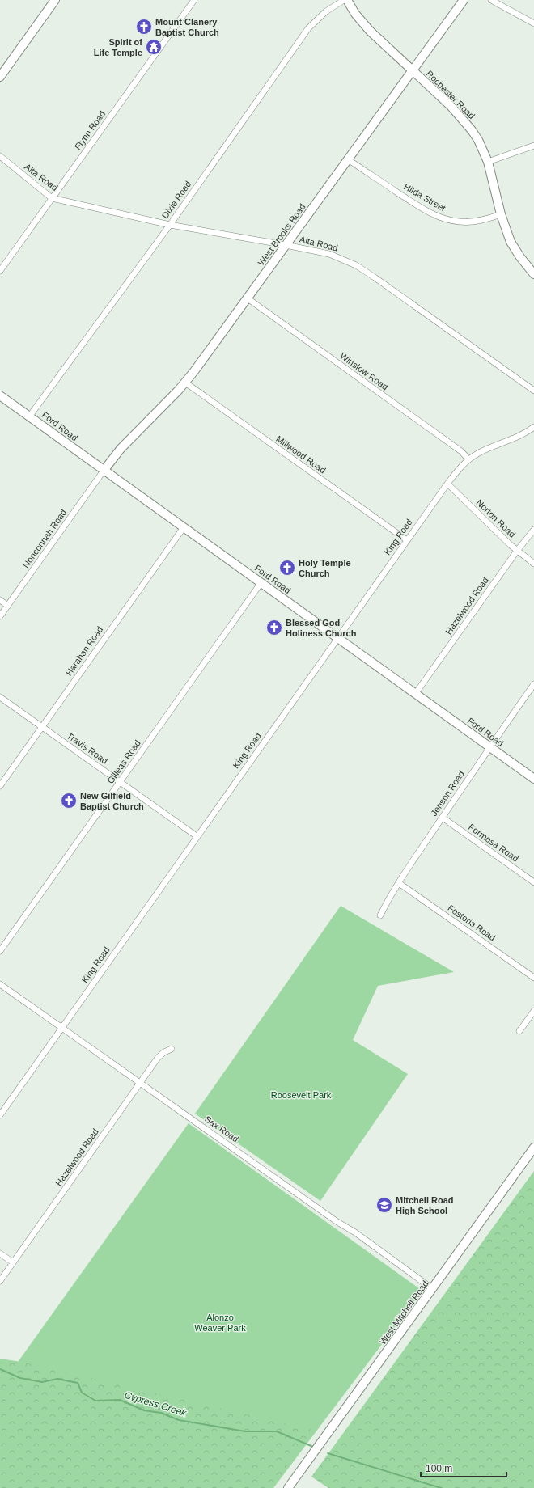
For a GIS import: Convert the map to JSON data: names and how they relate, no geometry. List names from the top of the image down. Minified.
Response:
{"streets":{"street":["Rochester Road","Flynn Road","Alta Road","Hilda Street","Dixie Road","West Brooks Road","Winslow Road","Ford Road","Millwood Road","Norton Road","King Road","Nonconnah Road","Hazelwood Road","Harahan Road","Travis Road","Gilleas Road","Jenson Road","Formosa Road","Fostoria Road","Sax Road","West Mitchell Road"]},"crossings":[["Rochester Road","Hilda Street"],["Rochester Road","West Brooks Road"],["Flynn Road","Alta Road"],["Alta Road","Dixie Road"],["Alta Road","West Brooks Road"],["Hilda Street","West Brooks Road"],["Dixie Road","Ford Road"],["West Brooks Road","Winslow Road"],["West Brooks Road","Ford Road"],["West Brooks Road","Millwood Road"],["West Brooks Road","Nonconnah Road"],["Winslow Road","King Road"],["Ford Road","King Road"],["Ford Road","Nonconnah Road"],["Ford Road","Hazelwood Road"],["Ford Road","Harahan Road"],["Ford Road","Gilleas Road"],["Ford Road","Jenson Road"],["Millwood Road","King Road"],["Norton Road","King Road"],["Norton Road","Hazelwood Road"],["King Road","Travis Road"],["King Road","Sax Road"],["Hazelwood Road","Sax Road"],["Harahan Road","Travis Road"],["Travis Road","Gilleas Road"],["Jenson Road","Formosa Road"],["Jenson Road","Fostoria Road"],["Sax Road","West Mitchell Road"]],"water":["Cypress Creek"],"parks":["Roosevelt Park","Alonzo Weaver Park"],"places":{"church":["Mount Clanery Baptist Church","Holy Temple Church","Blessed God Holiness Church","New Gilfield Baptist Church"],"temple":["Spirit of Life Temple"],"school or university":["Mitchell Road High School"]},"scale_bar":"100 m"}
